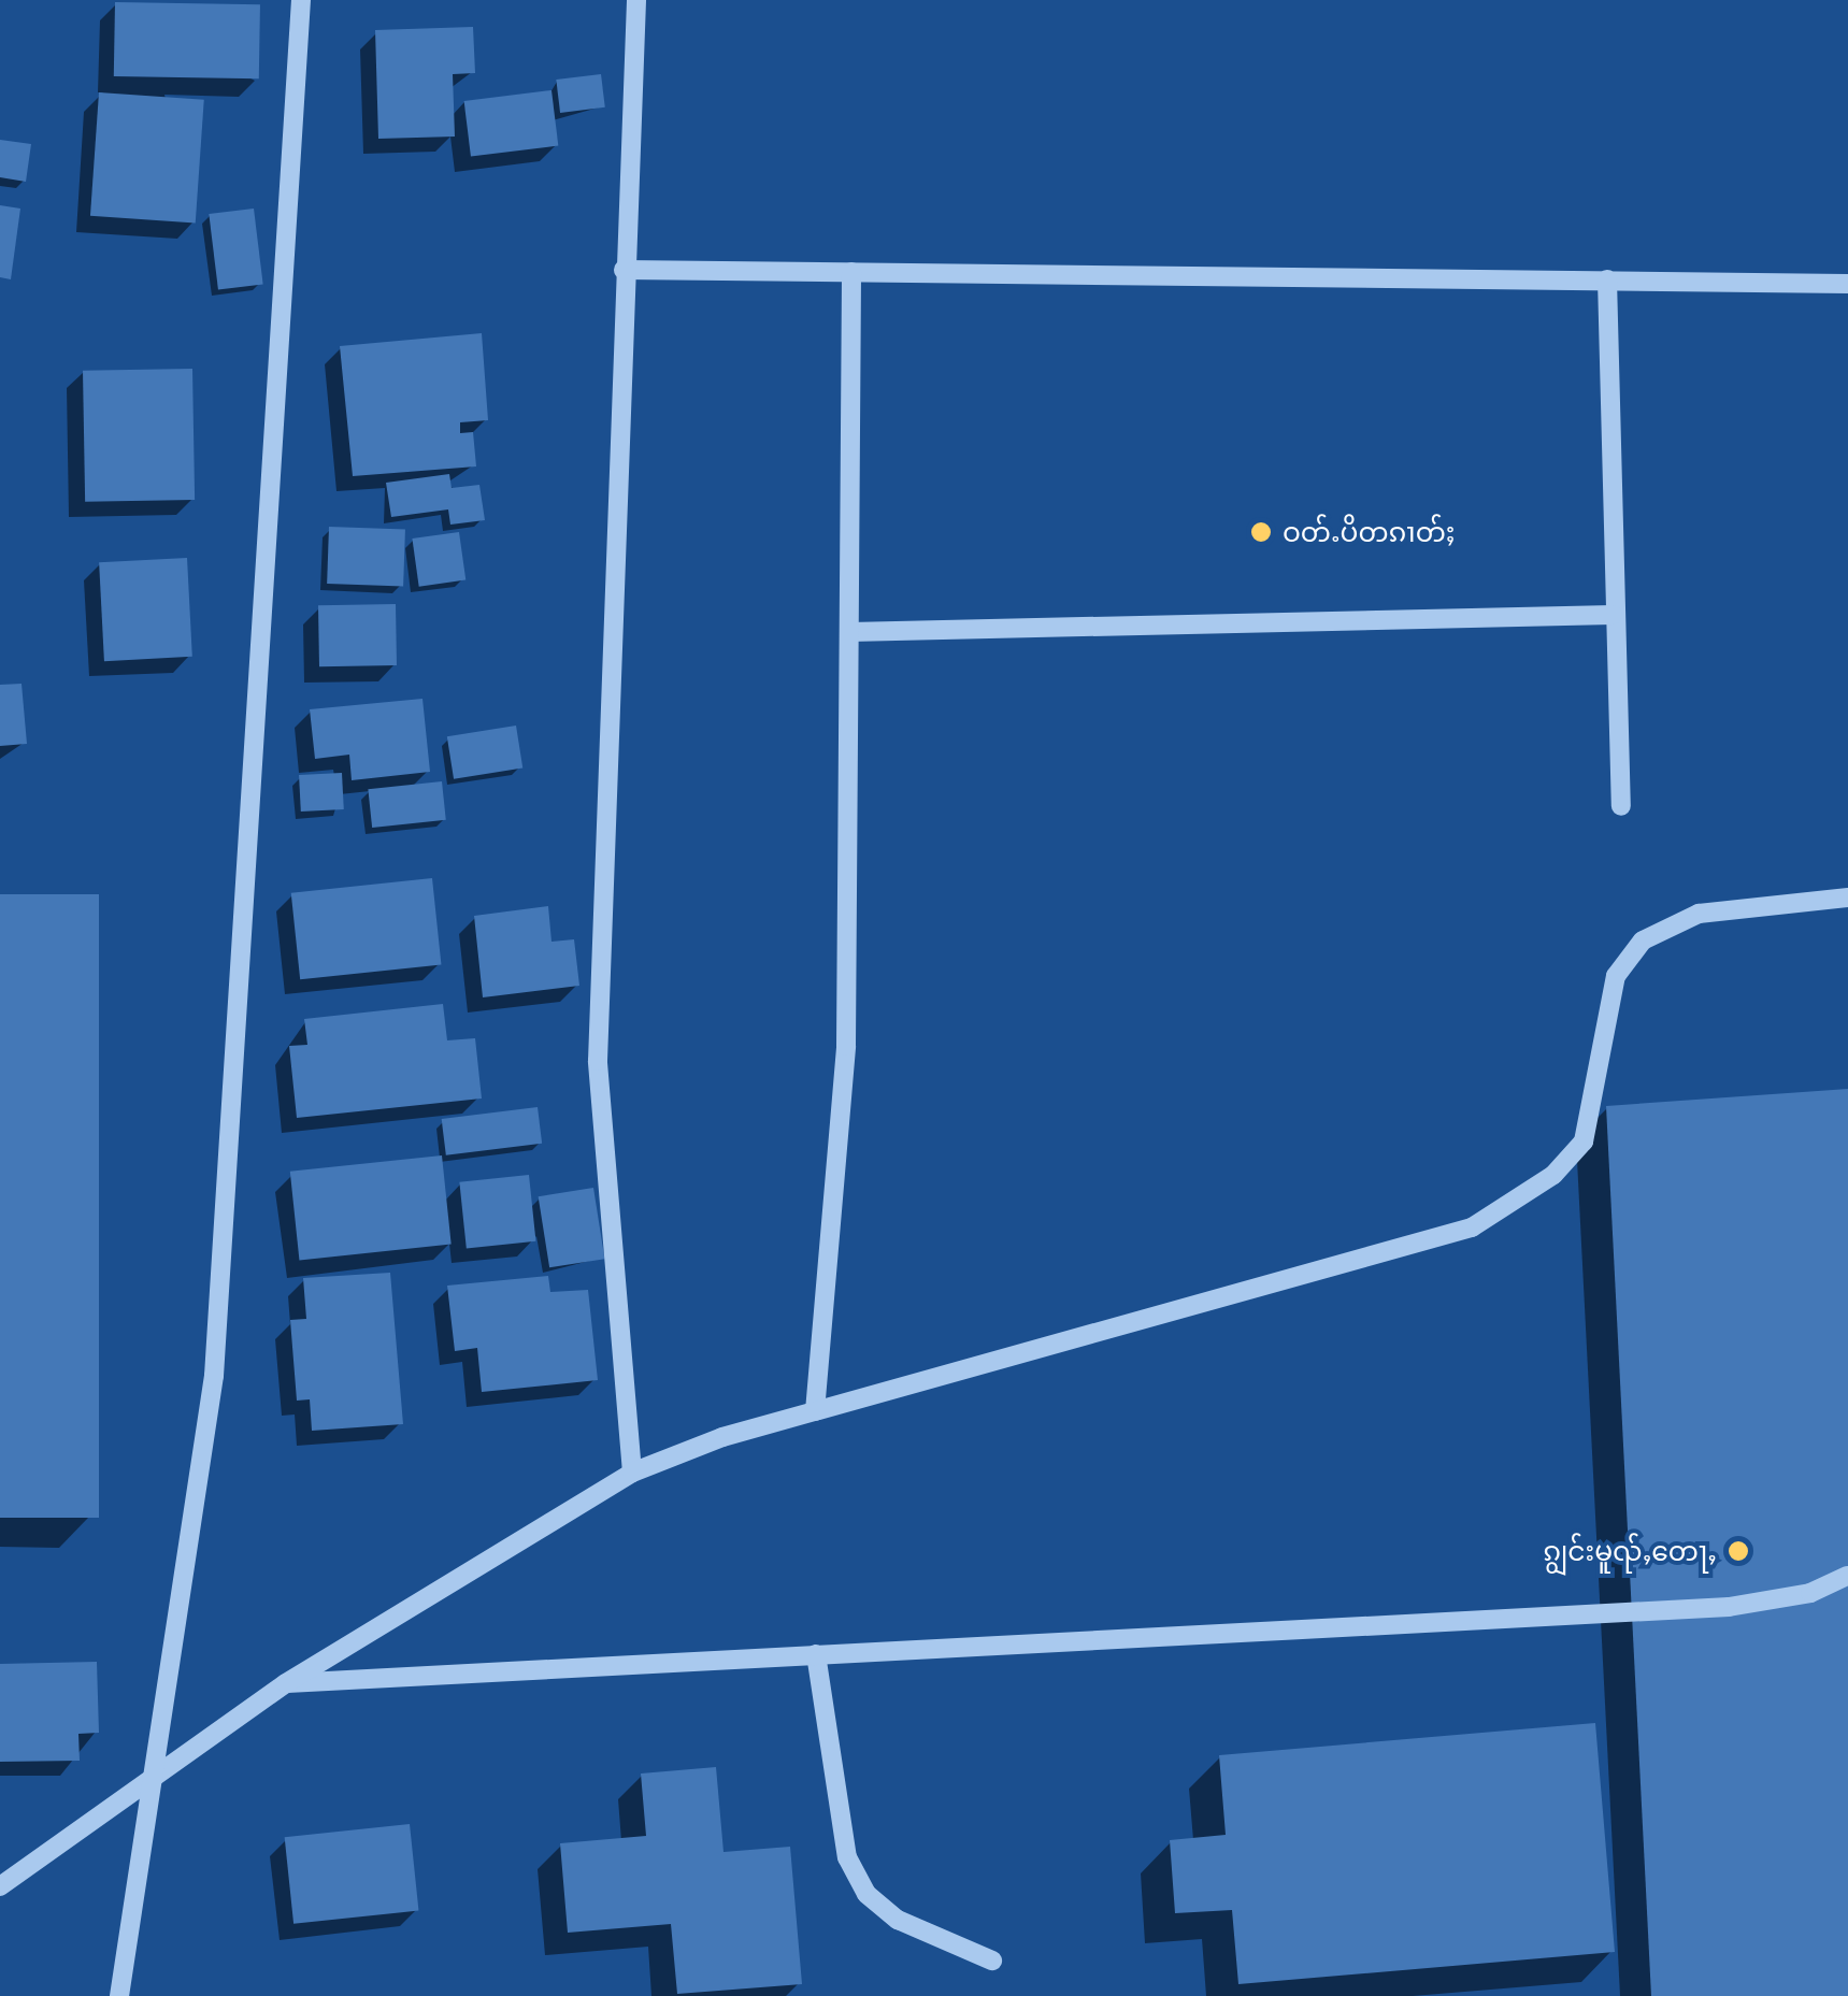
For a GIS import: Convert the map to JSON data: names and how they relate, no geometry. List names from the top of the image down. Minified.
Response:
{"places":["ဝတ်ႉပိတၵၢတ်ႈ","ၵျွင်းမူၺ်ႇတေႃႇ"]}
